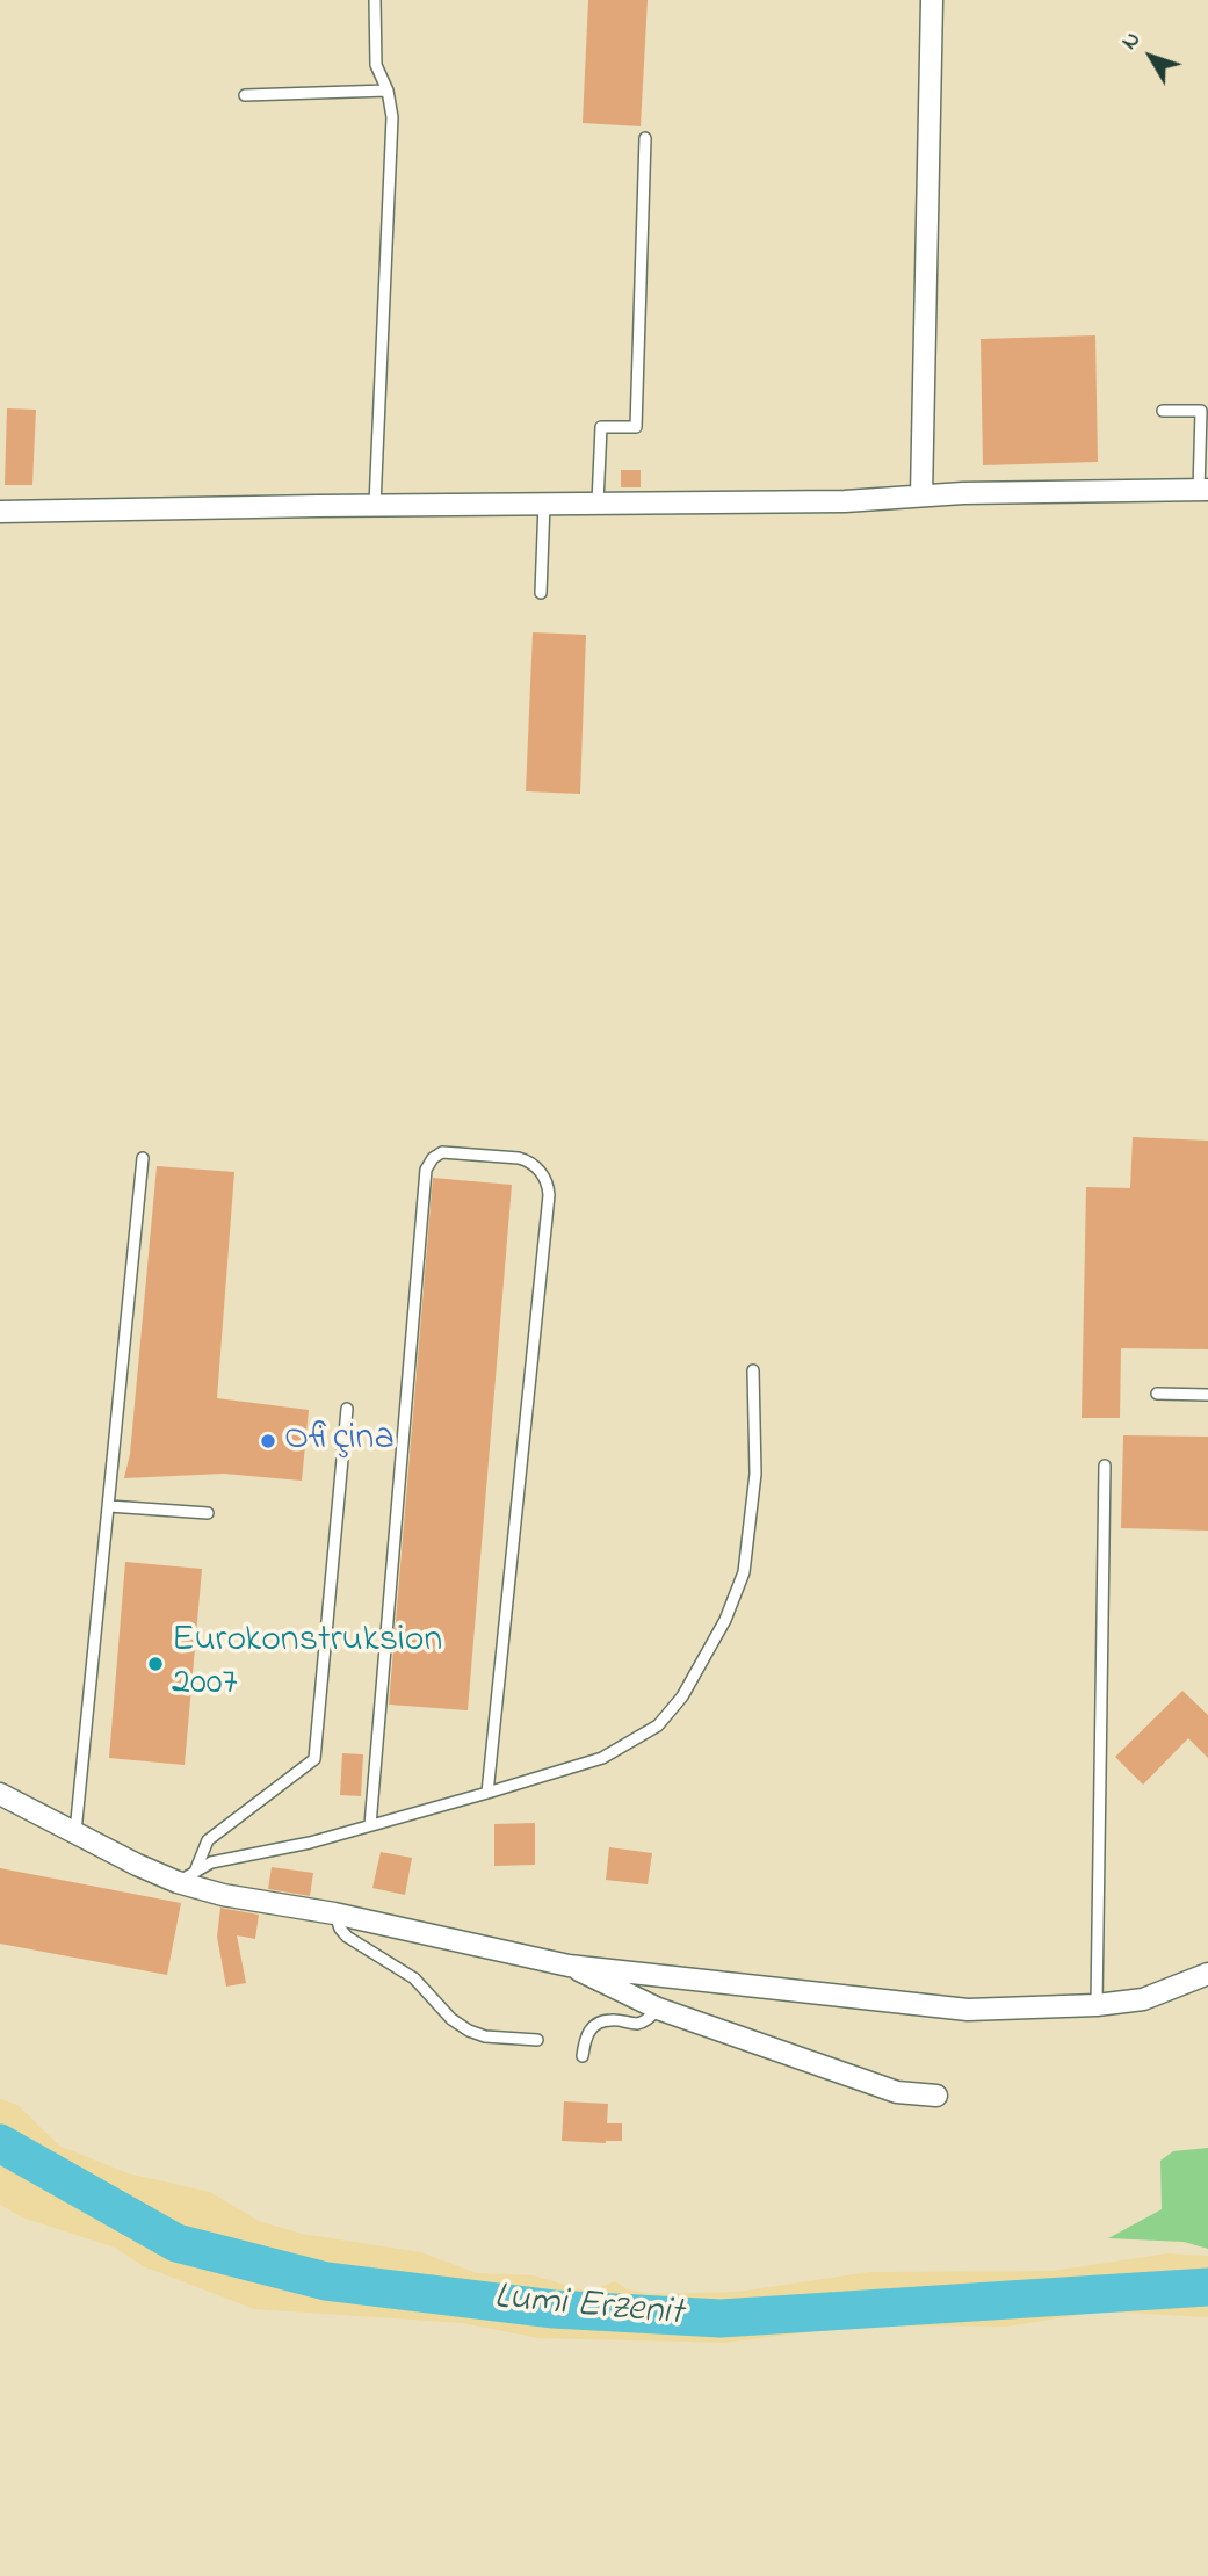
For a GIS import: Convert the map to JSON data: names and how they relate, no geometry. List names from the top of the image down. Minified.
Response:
{"water":["Lumi Erzenit"],"places":["Ofiçina","Eurokonstruksion 2007"],"north":"top left"}
